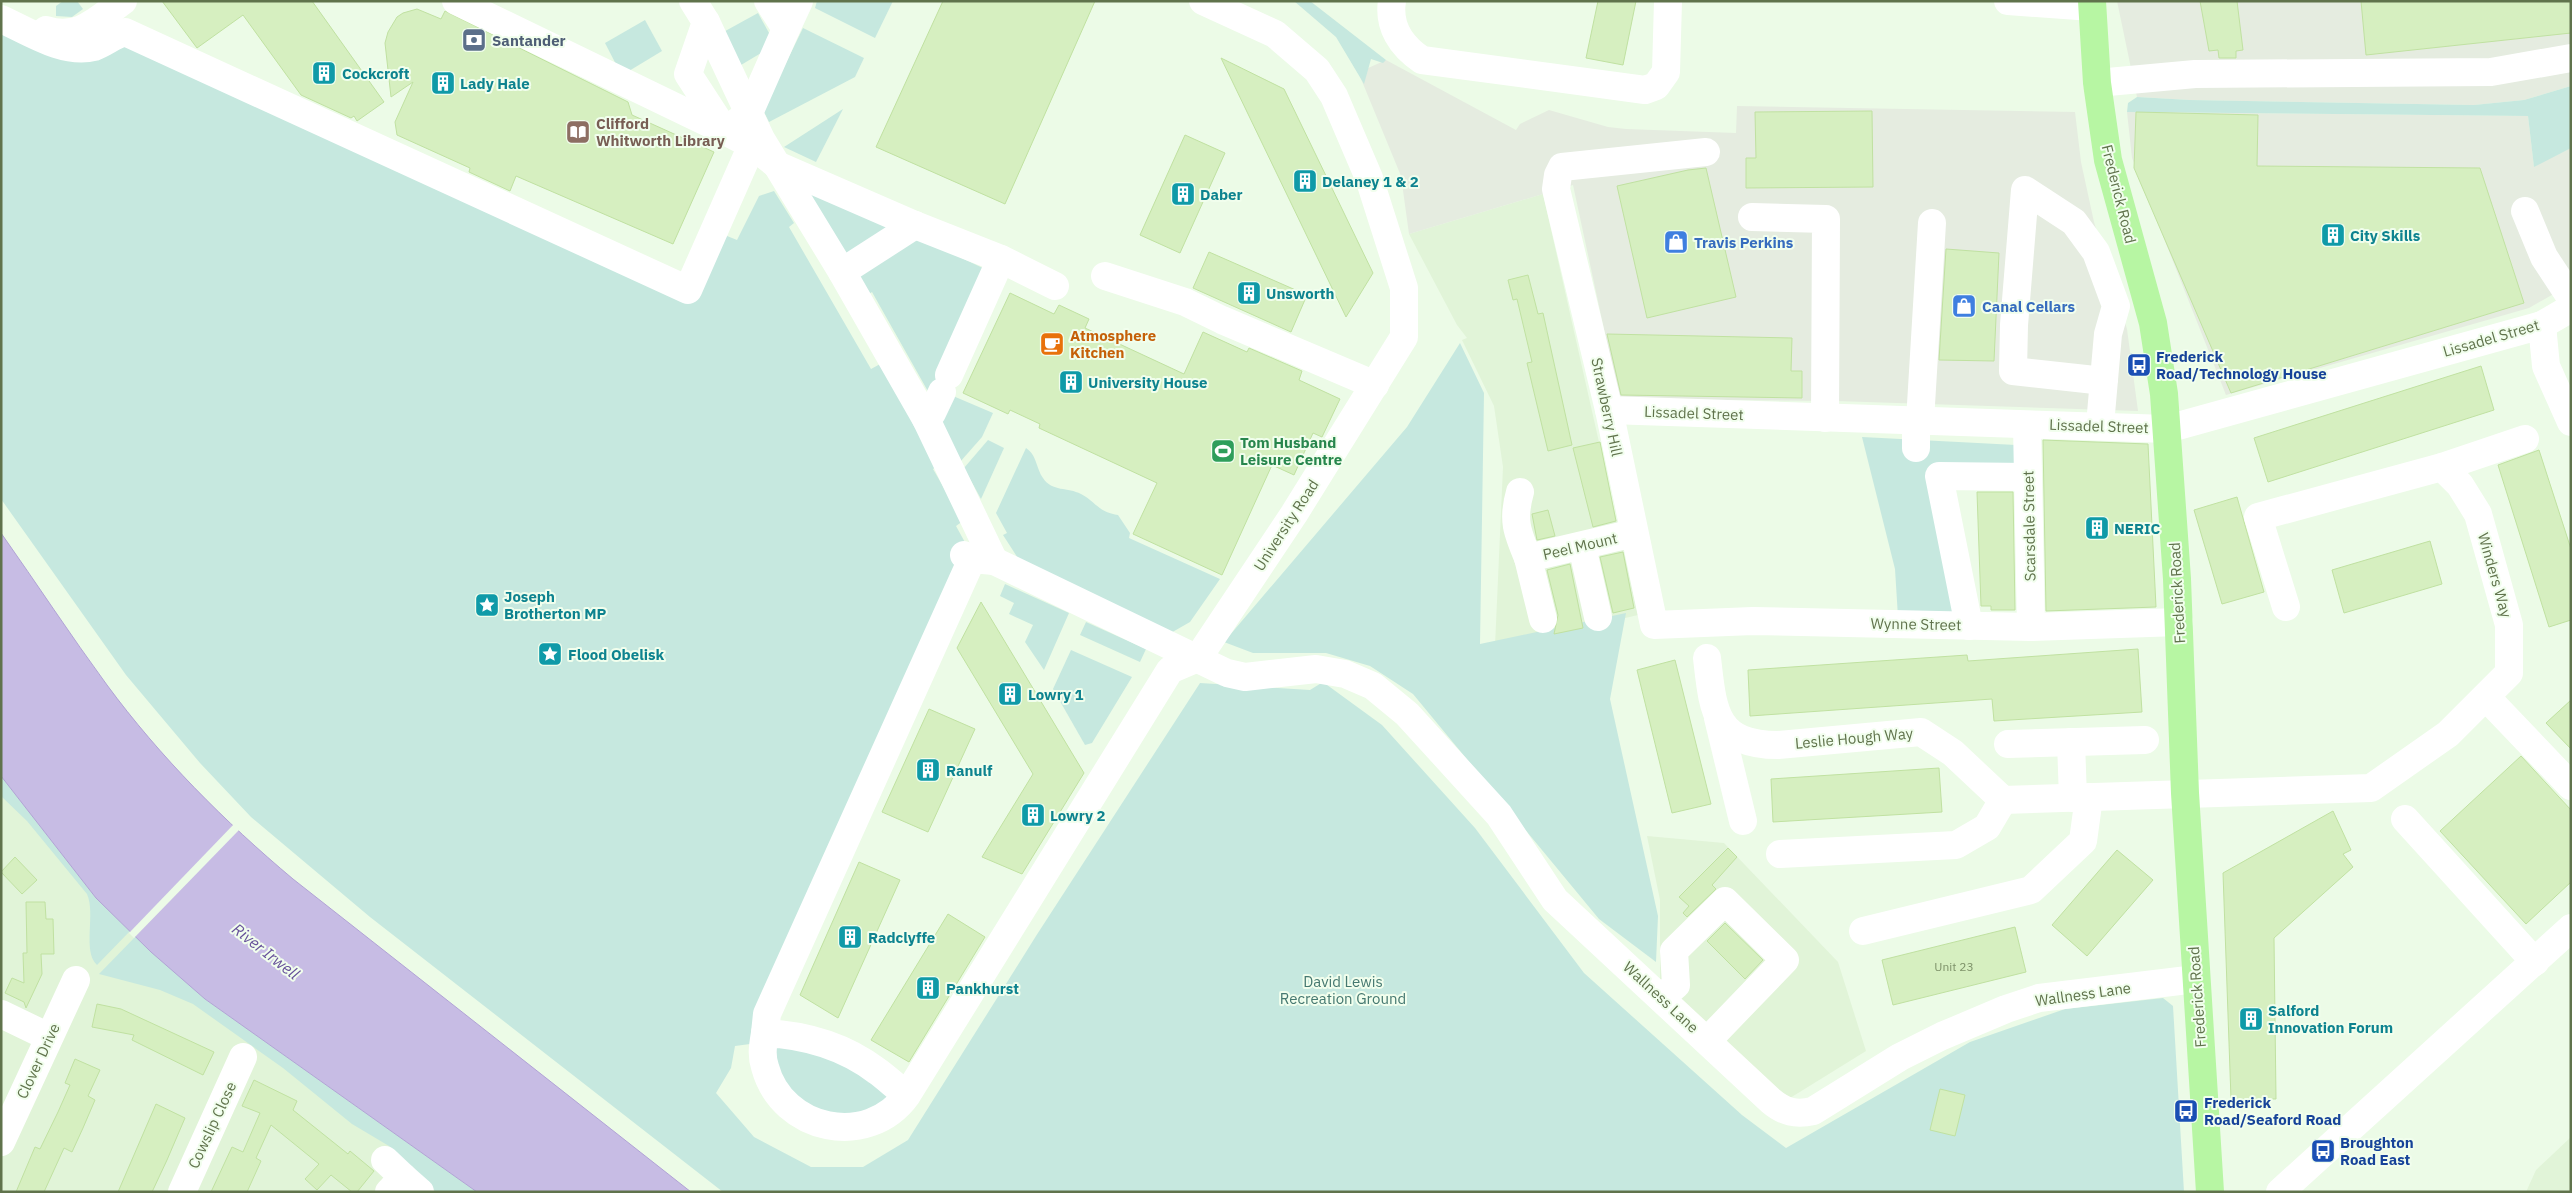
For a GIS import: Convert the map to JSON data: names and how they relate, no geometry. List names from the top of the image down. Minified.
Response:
{"streets":{"main road":["Frederick Road"],"street":["Lissadel Street","Strawberry Hill","University Road","Scarsdale Street","Peel Mount","Winders Way","Wynne Street","Leslie Hough Way","Wallness Lane","Clover Drive","Cowslip Close"]},"crossings":[["Frederick Road","Lissadel Street"],["Frederick Road","Winders Way"],["Frederick Road","Wynne Street"],["Frederick Road","Wallness Lane"],["Lissadel Street","Strawberry Hill"],["Lissadel Street","Scarsdale Street"],["Strawberry Hill","Peel Mount"],["Strawberry Hill","Wynne Street"],["University Road","Wallness Lane"],["Scarsdale Street","Wynne Street"]],"water":["River Irwell"],"parks":["David Lewis Recreation Ground"],"places":{"bank":["Santander"],"building":["Cockcroft","Lady Hale","Delaney 1 & 2","Daber","City Skills","Unsworth","University House","NERIC","Lowry 1","Ranulf","Lowry 2","Radclyffe","Pankhurst","Salford Innovation Forum"],"library":["Clifford Whitworth Library"],"shop":["Travis Perkins","Canal Cellars"],"cafe":["Atmosphere Kitchen"],"bus stop":["Frederick Road/Technology House","Frederick Road/Seaford Road","Broughton Road East"],"sports":["Tom Husband Leisure Centre"],"place":["Joseph Brotherton MP","Flood Obelisk"]},"house_numbers":["Unit 23"]}
